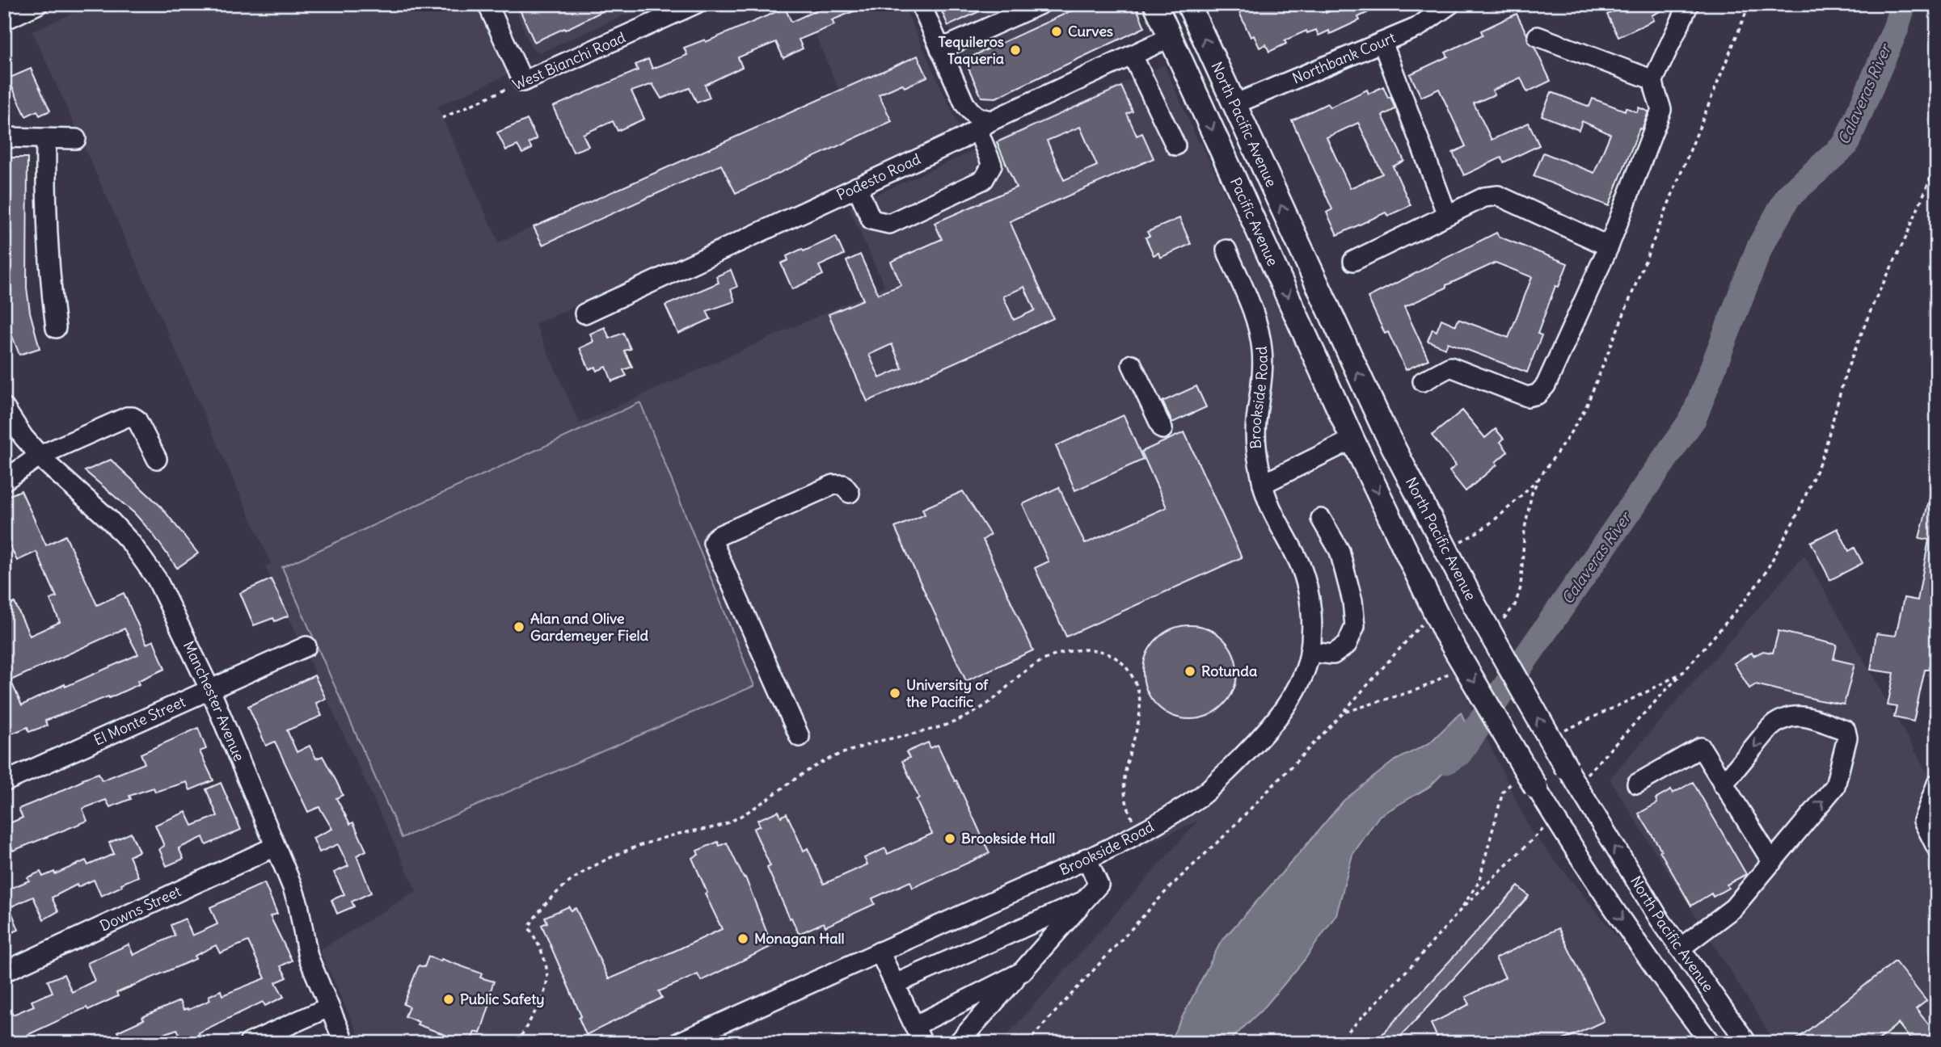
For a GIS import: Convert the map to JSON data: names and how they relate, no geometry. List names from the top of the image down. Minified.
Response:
{"streets":{"main road":["North Pacific Avenue","Pacific Avenue"],"street":["Northbank Court","West Bianchi Road","Podesto Road","Brookside Road","Manchester Avenue","El Monte Street","Downs Street"]},"crossings":[["Northbank Court","North Pacific Avenue"],["Podesto Road","Pacific Avenue"],["Manchester Avenue","El Monte Street"],["Manchester Avenue","Downs Street"]],"one_way":["Pacific Avenue"],"water":["Calaveras River"],"places":["Curves","Tequileros Taqueria","Alan and Olive Gardemeyer Field","Rotunda","University of the Pacific","Brookside Hall","Monagan Hall","Public Safety"]}
